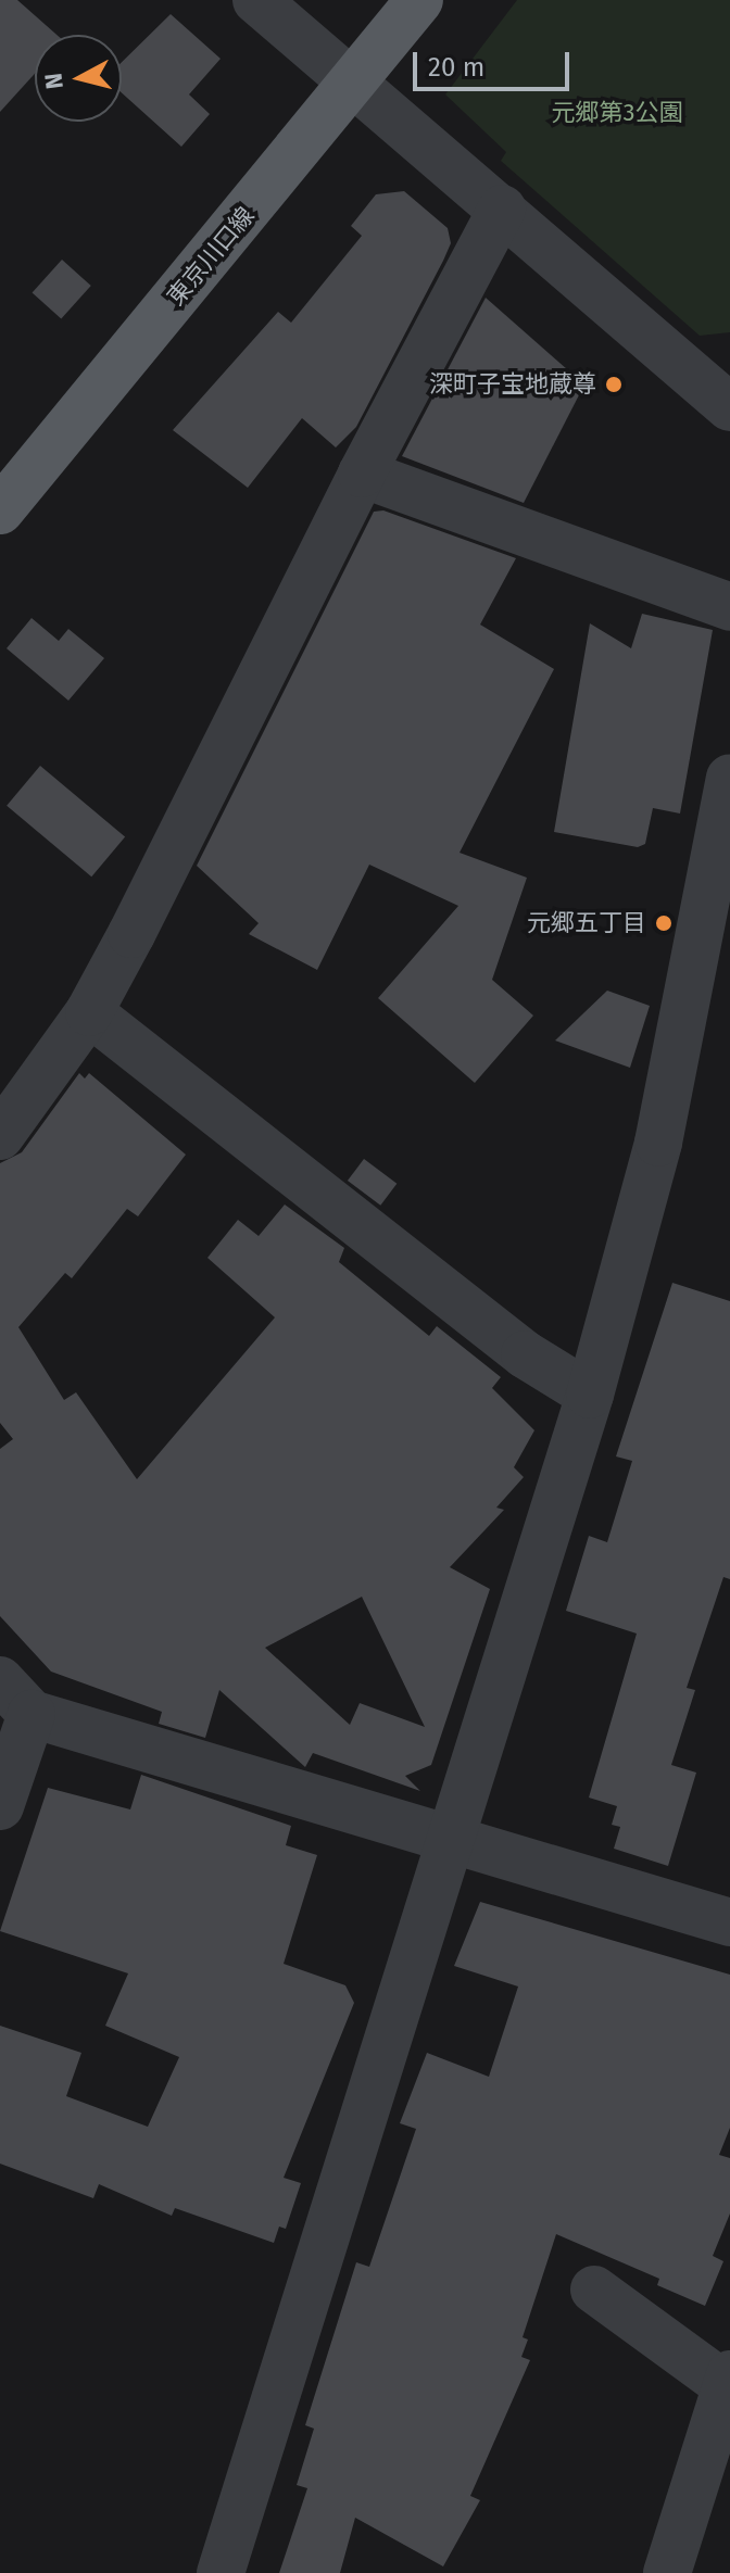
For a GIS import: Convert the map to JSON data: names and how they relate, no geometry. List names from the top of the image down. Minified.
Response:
{"streets":{"main road":["東京川口線"]},"parks":["元郷第3公園"],"places":["深町子宝地蔵尊","元郷五丁目"],"scale_bar":"20 m","north":"left"}
